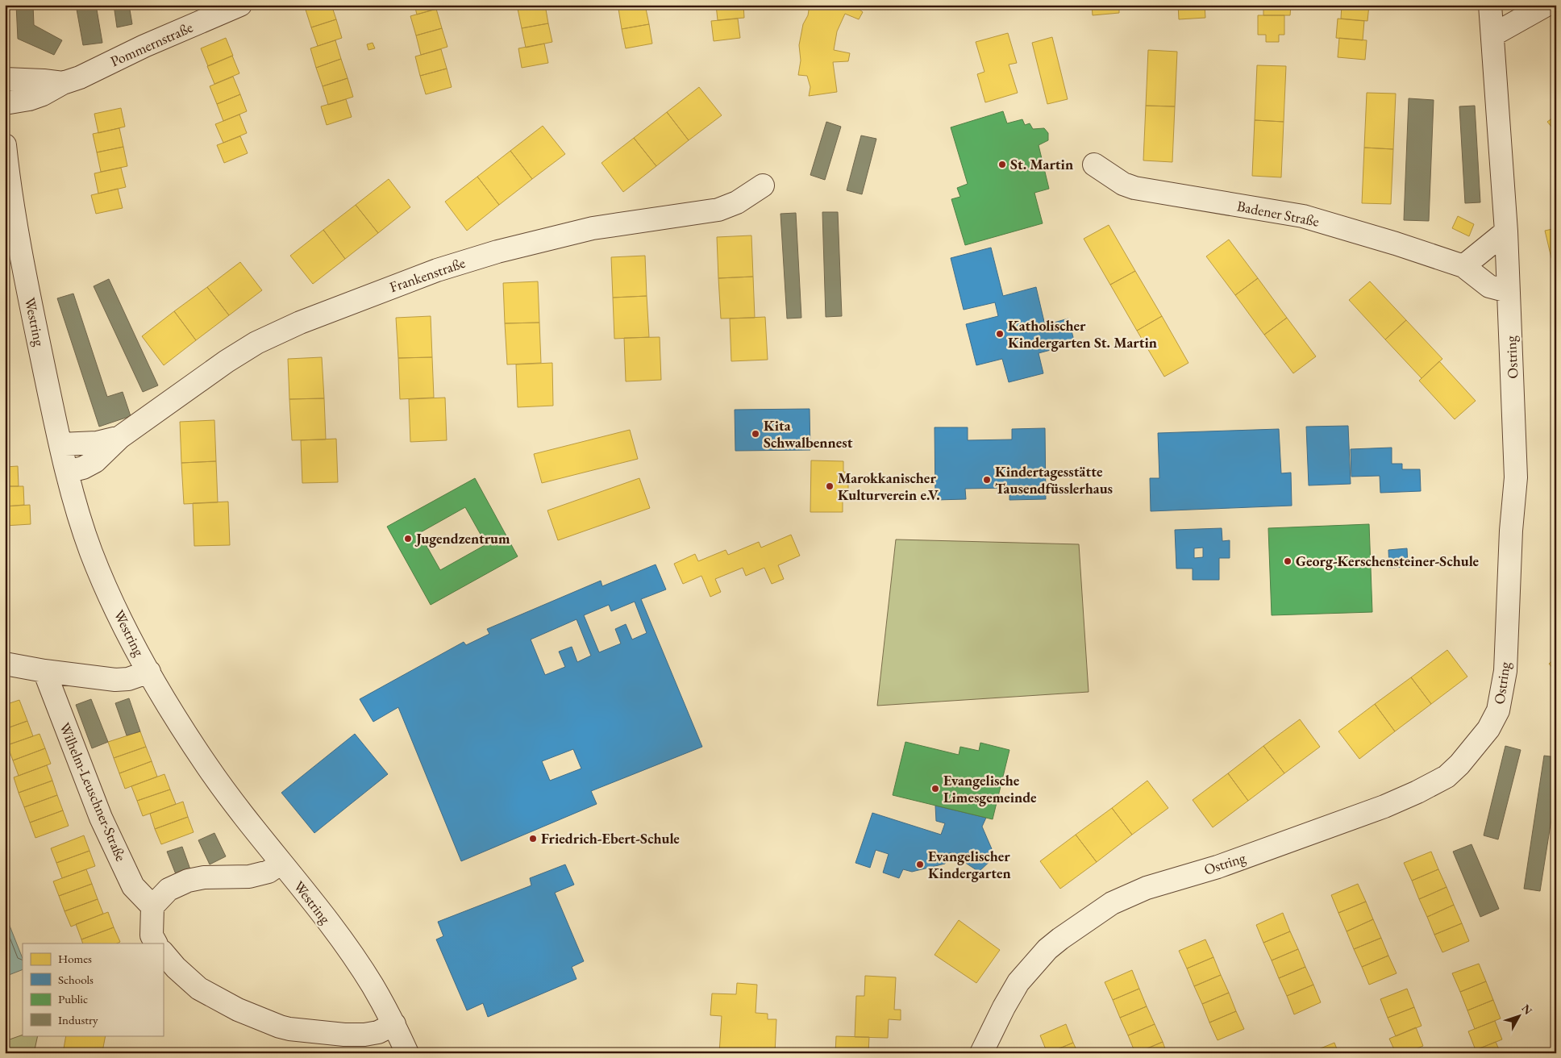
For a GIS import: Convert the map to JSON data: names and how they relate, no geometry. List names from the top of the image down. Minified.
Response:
{"streets":{"street":["Pommernstraße","Badener Straße","Frankenstraße","Westring","Ostring","Wilhelm-Leuschner-Straße"]},"crossings":[["Badener Straße","Ostring"],["Frankenstraße","Westring"]],"places":["St. Martin","Katholischer Kindergarten St. Martin","Kita Schwalbennest","Kindertagesstätte Tausendfüsslerhaus","Marokkanischer Kulturverein e.V.","Jugendzentrum","Georg-Kerschensteiner-Schule","Evangelische Limesgemeinde","Friedrich-Ebert-Schule","Evangelischer Kindergarten"],"legend":["Homes","Schools","Public","Industry"],"north":"top right"}
